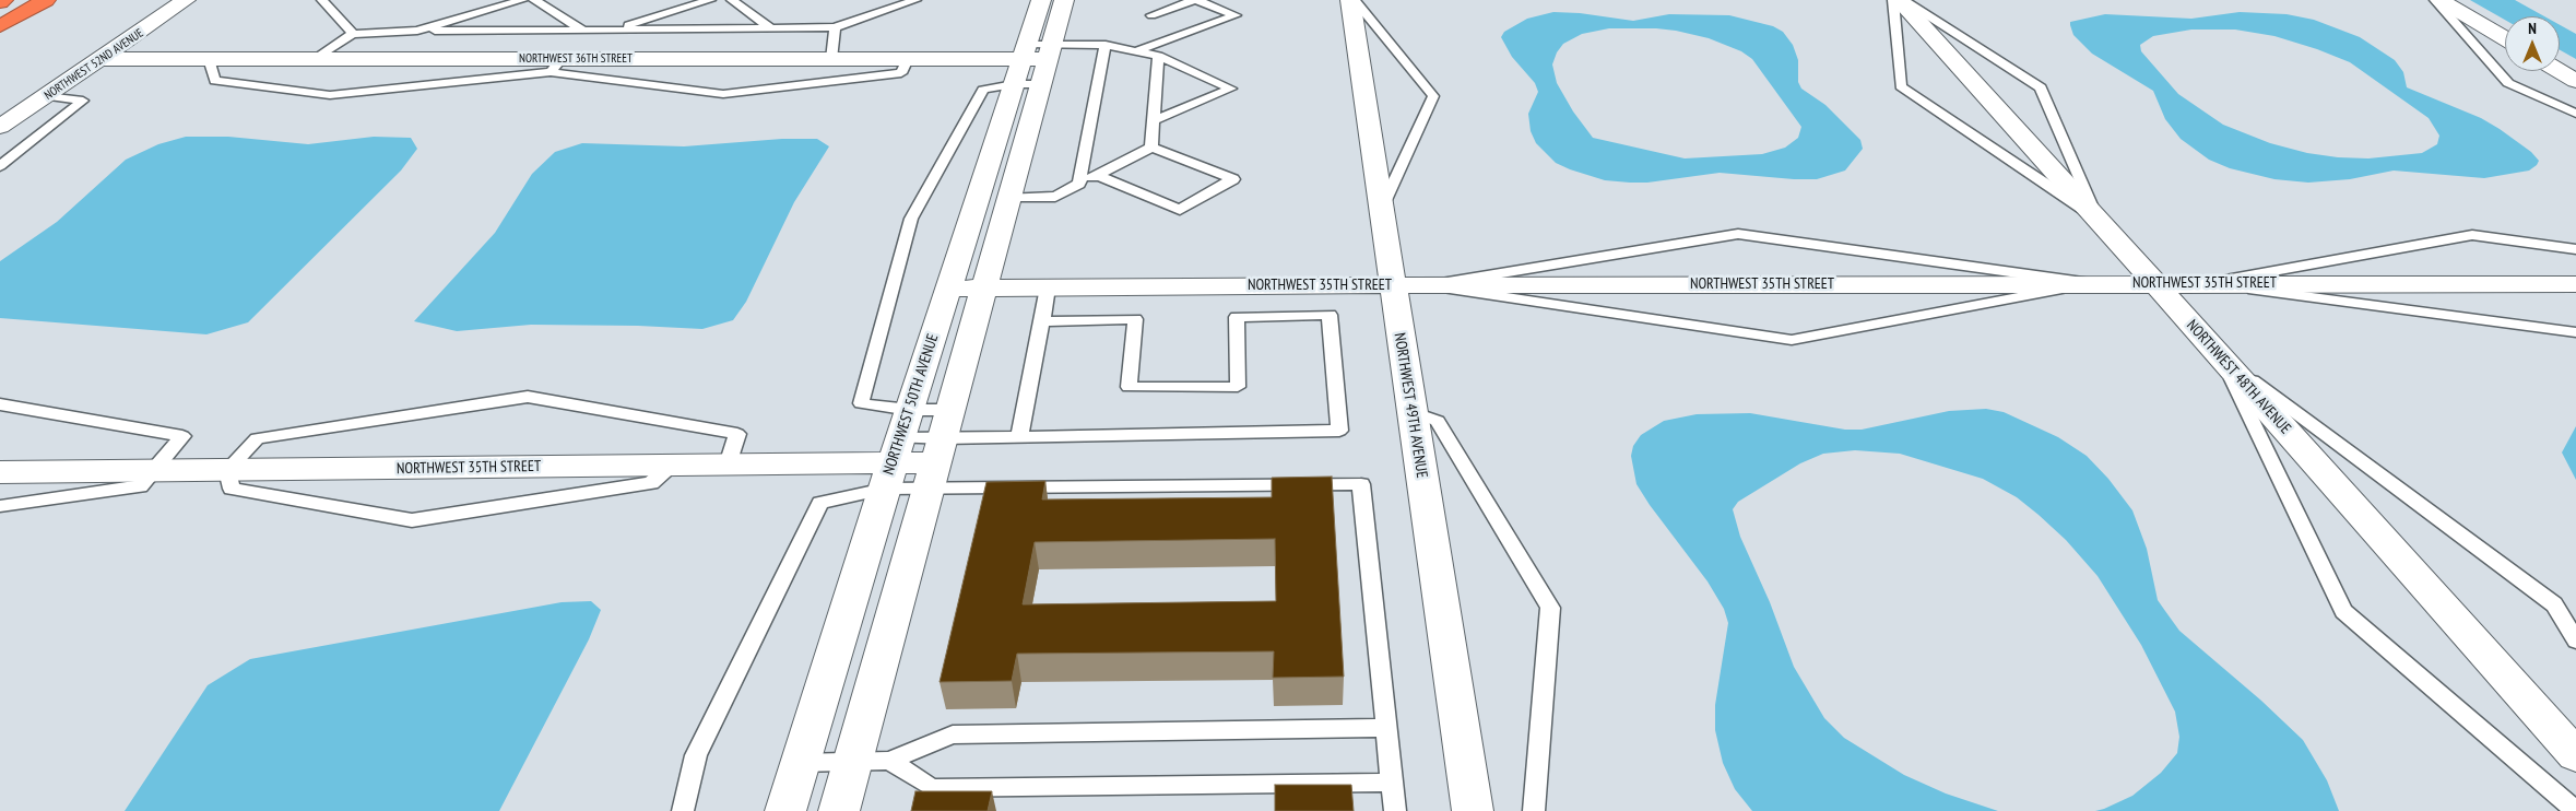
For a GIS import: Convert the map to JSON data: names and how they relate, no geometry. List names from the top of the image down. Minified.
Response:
{"streets":{"street":["NORTHWEST 36TH STREET","NORTHWEST 52ND AVENUE","NORTHWEST 35TH STREET","NORTHWEST 48TH AVENUE","NORTHWEST 50TH AVENUE","NORTHWEST 49TH AVENUE"]},"crossings":[["NORTHWEST 36TH STREET","NORTHWEST 52ND AVENUE"],["NORTHWEST 36TH STREET","NORTHWEST 50TH AVENUE"],["NORTHWEST 35TH STREET","NORTHWEST 48TH AVENUE"],["NORTHWEST 35TH STREET","NORTHWEST 50TH AVENUE"],["NORTHWEST 35TH STREET","NORTHWEST 49TH AVENUE"]],"north":"top"}
